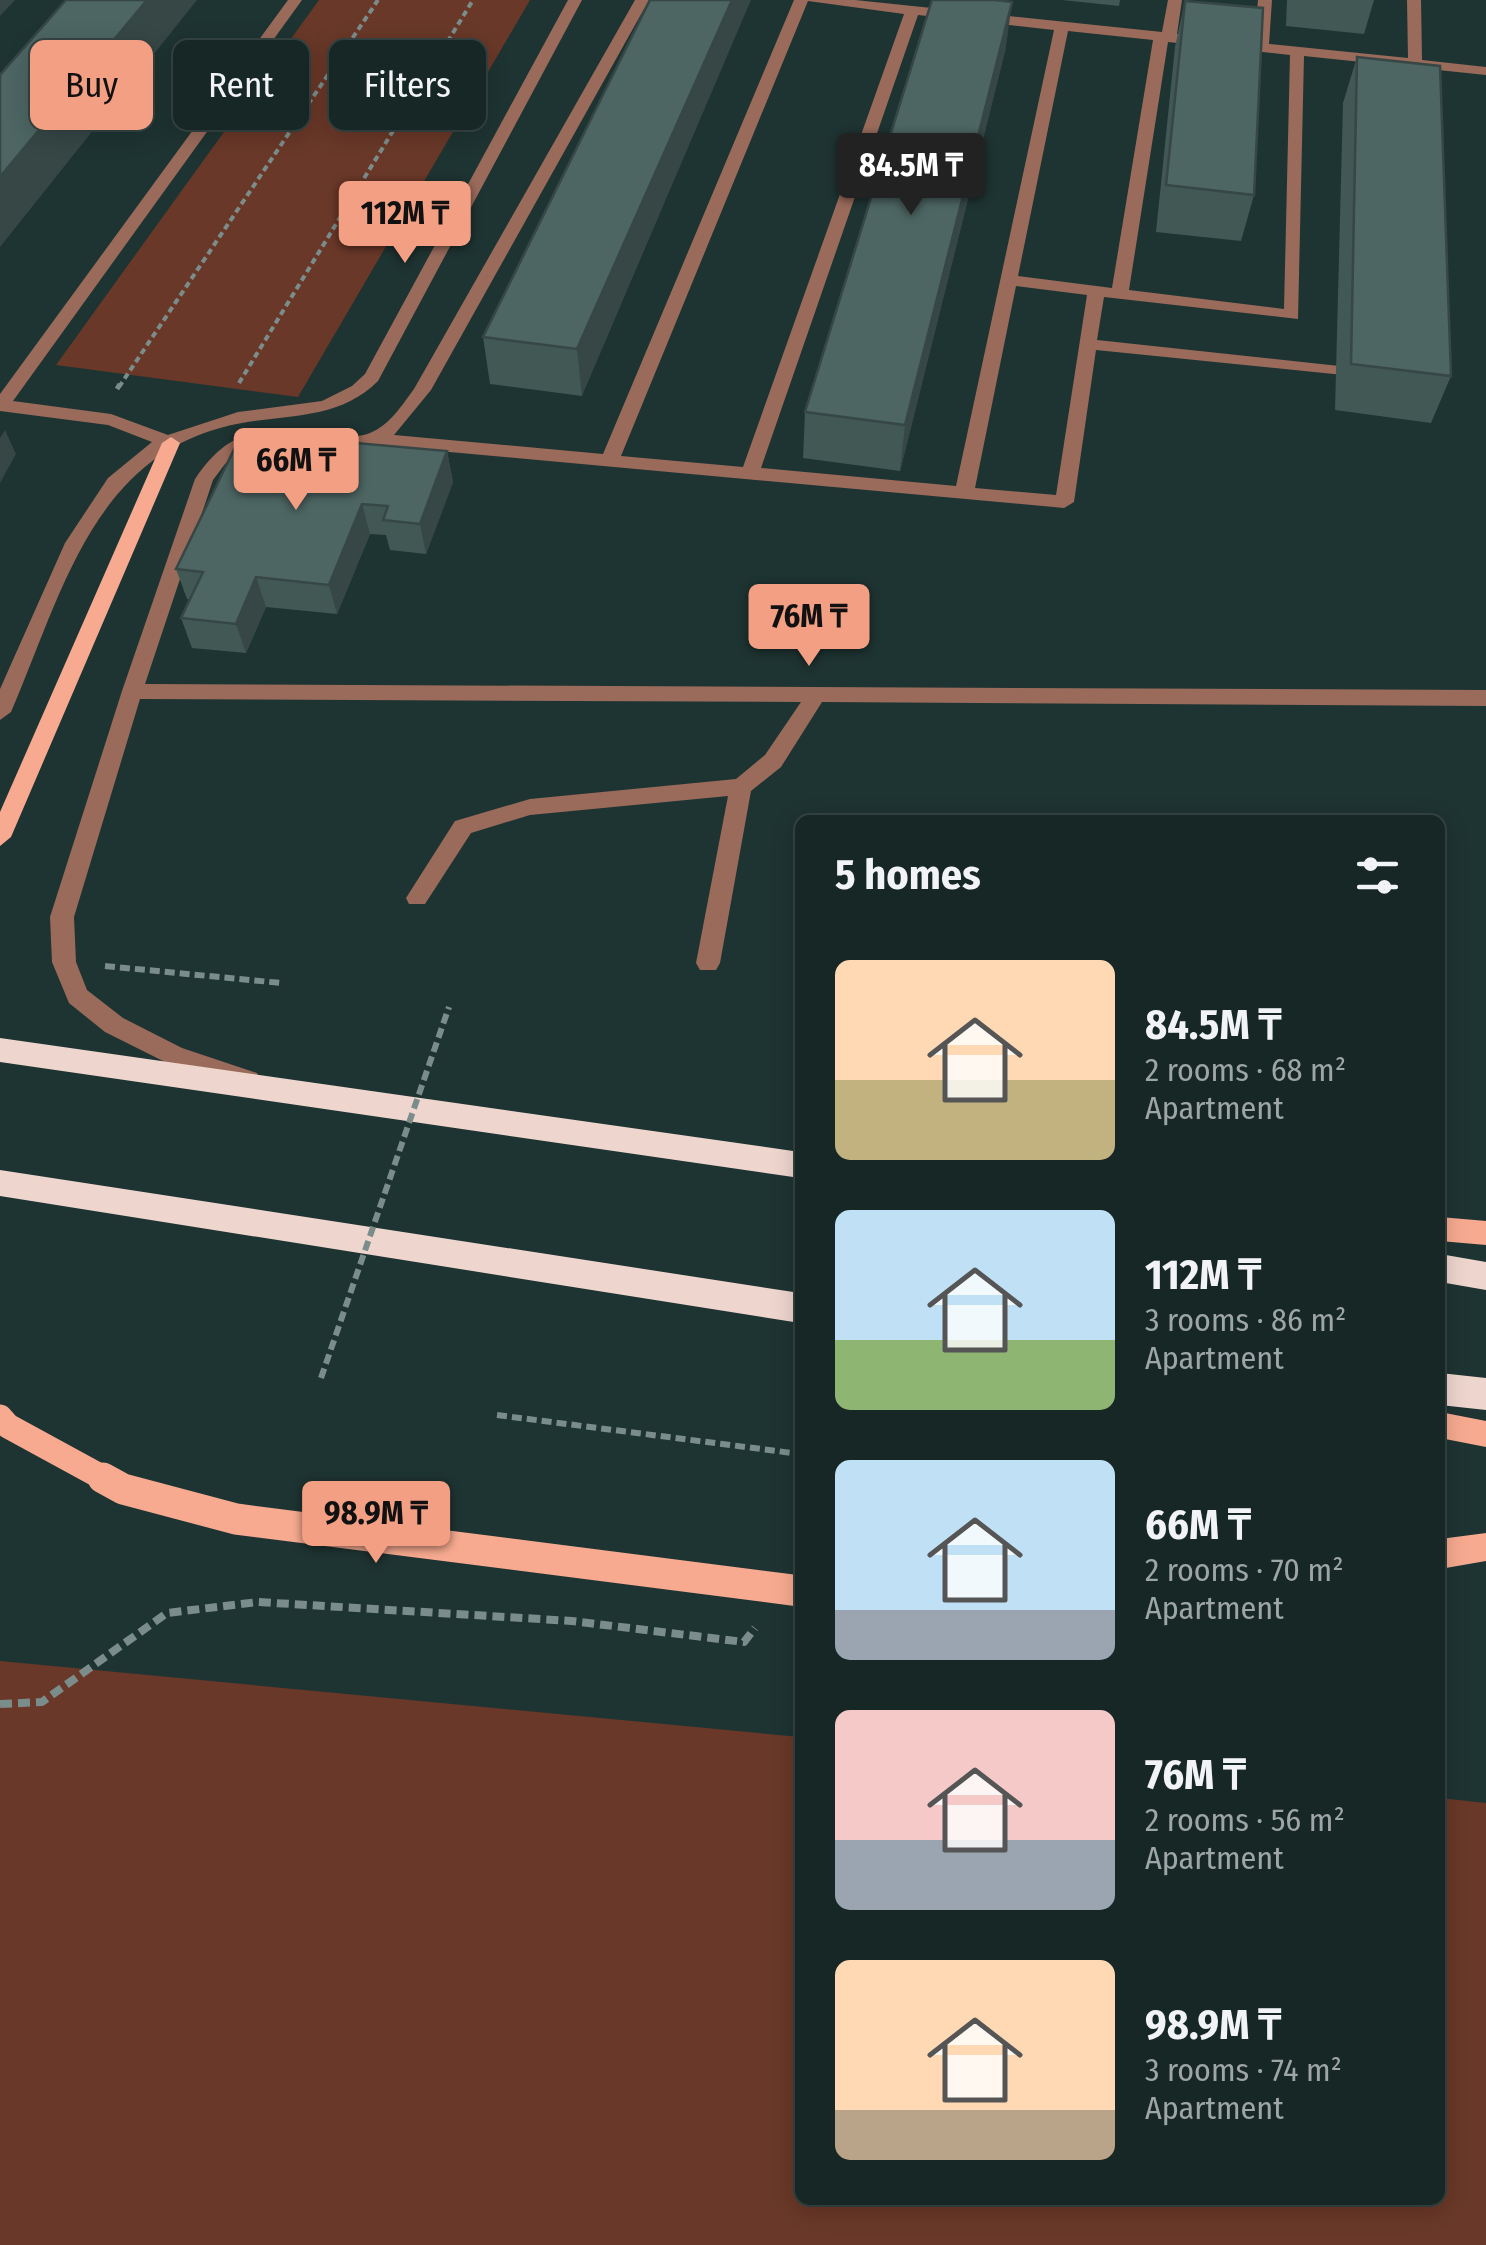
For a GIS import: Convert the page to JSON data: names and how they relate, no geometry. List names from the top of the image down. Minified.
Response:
{"page":{"chip":["Buy","Rent","Filters"],"price":["84.5M ₸","112M ₸","66M ₸","76M ₸","98.9M ₸"],"heading":"5 homes","list":[{"name":"84.5M ₸","note":"2 rooms · 68 m² · Apartment"},{"name":"112M ₸","note":"3 rooms · 86 m² · Apartment"},{"name":"66M ₸","note":"2 rooms · 70 m² · Apartment"},{"name":"76M ₸","note":"2 rooms · 56 m² · Apartment"},{"name":"98.9M ₸","note":"3 rooms · 74 m² · Apartment"}]}}
